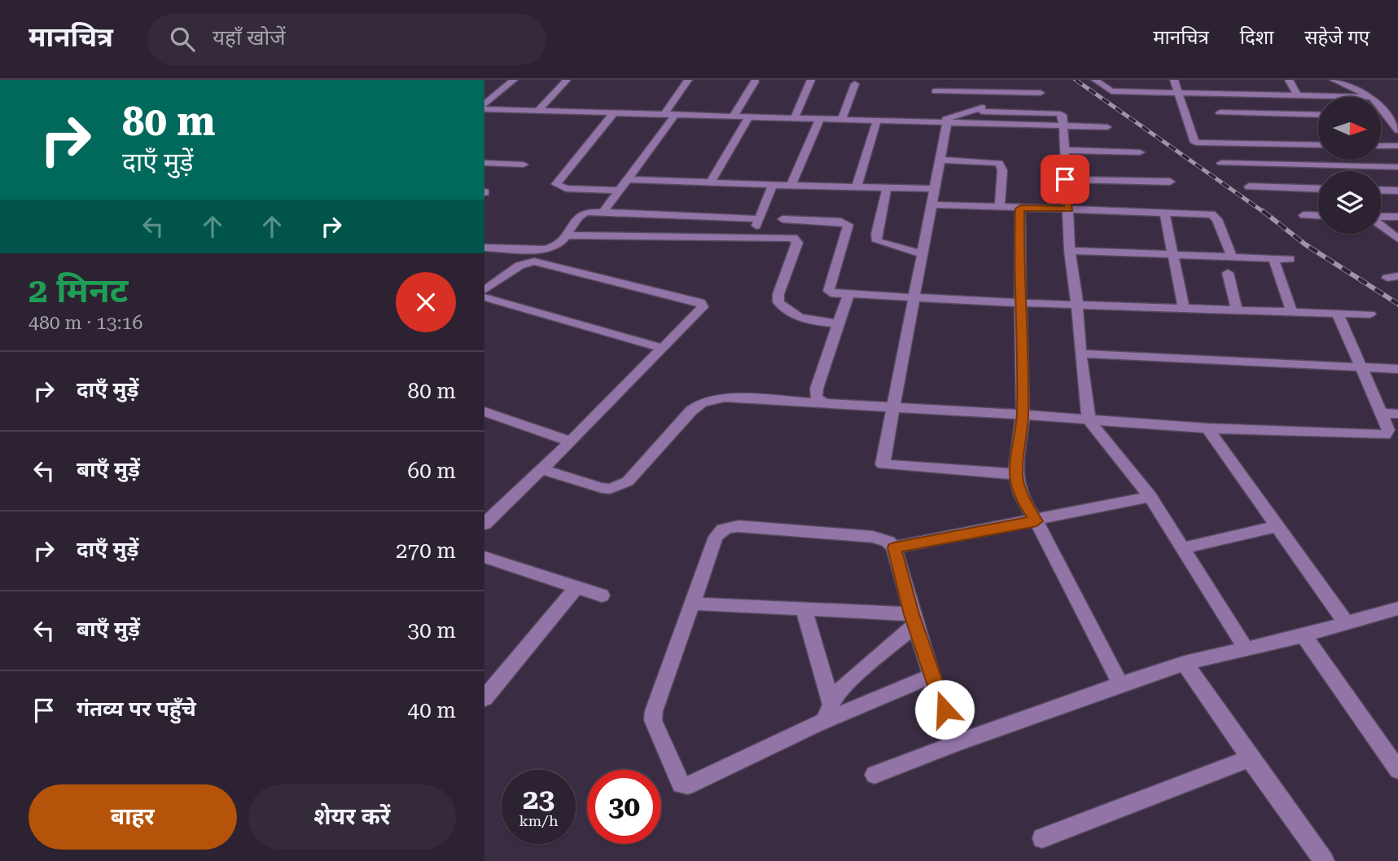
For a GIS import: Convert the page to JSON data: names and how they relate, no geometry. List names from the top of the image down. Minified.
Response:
{"north":"right","page":{"header":"मानचित्र","search":"यहाँ खोजें","nav":["मानचित्र","दिशा","सहेजे गए"],"turn":["80 m","दाएँ मुड़ें"],"heading":["2 मिनट","480 m · 13:16"],"list":[{"name":"दाएँ मुड़ें","value":"80 m"},{"name":"बाएँ मुड़ें","value":"60 m"},{"name":"दाएँ मुड़ें","value":"270 m"},{"name":"बाएँ मुड़ें","value":"30 m"},{"name":"गंतव्य पर पहुँचे","value":"40 m"}],"speed":"23 km/h","limit":"30","buttons":["बाहर","शेयर करें"]}}
